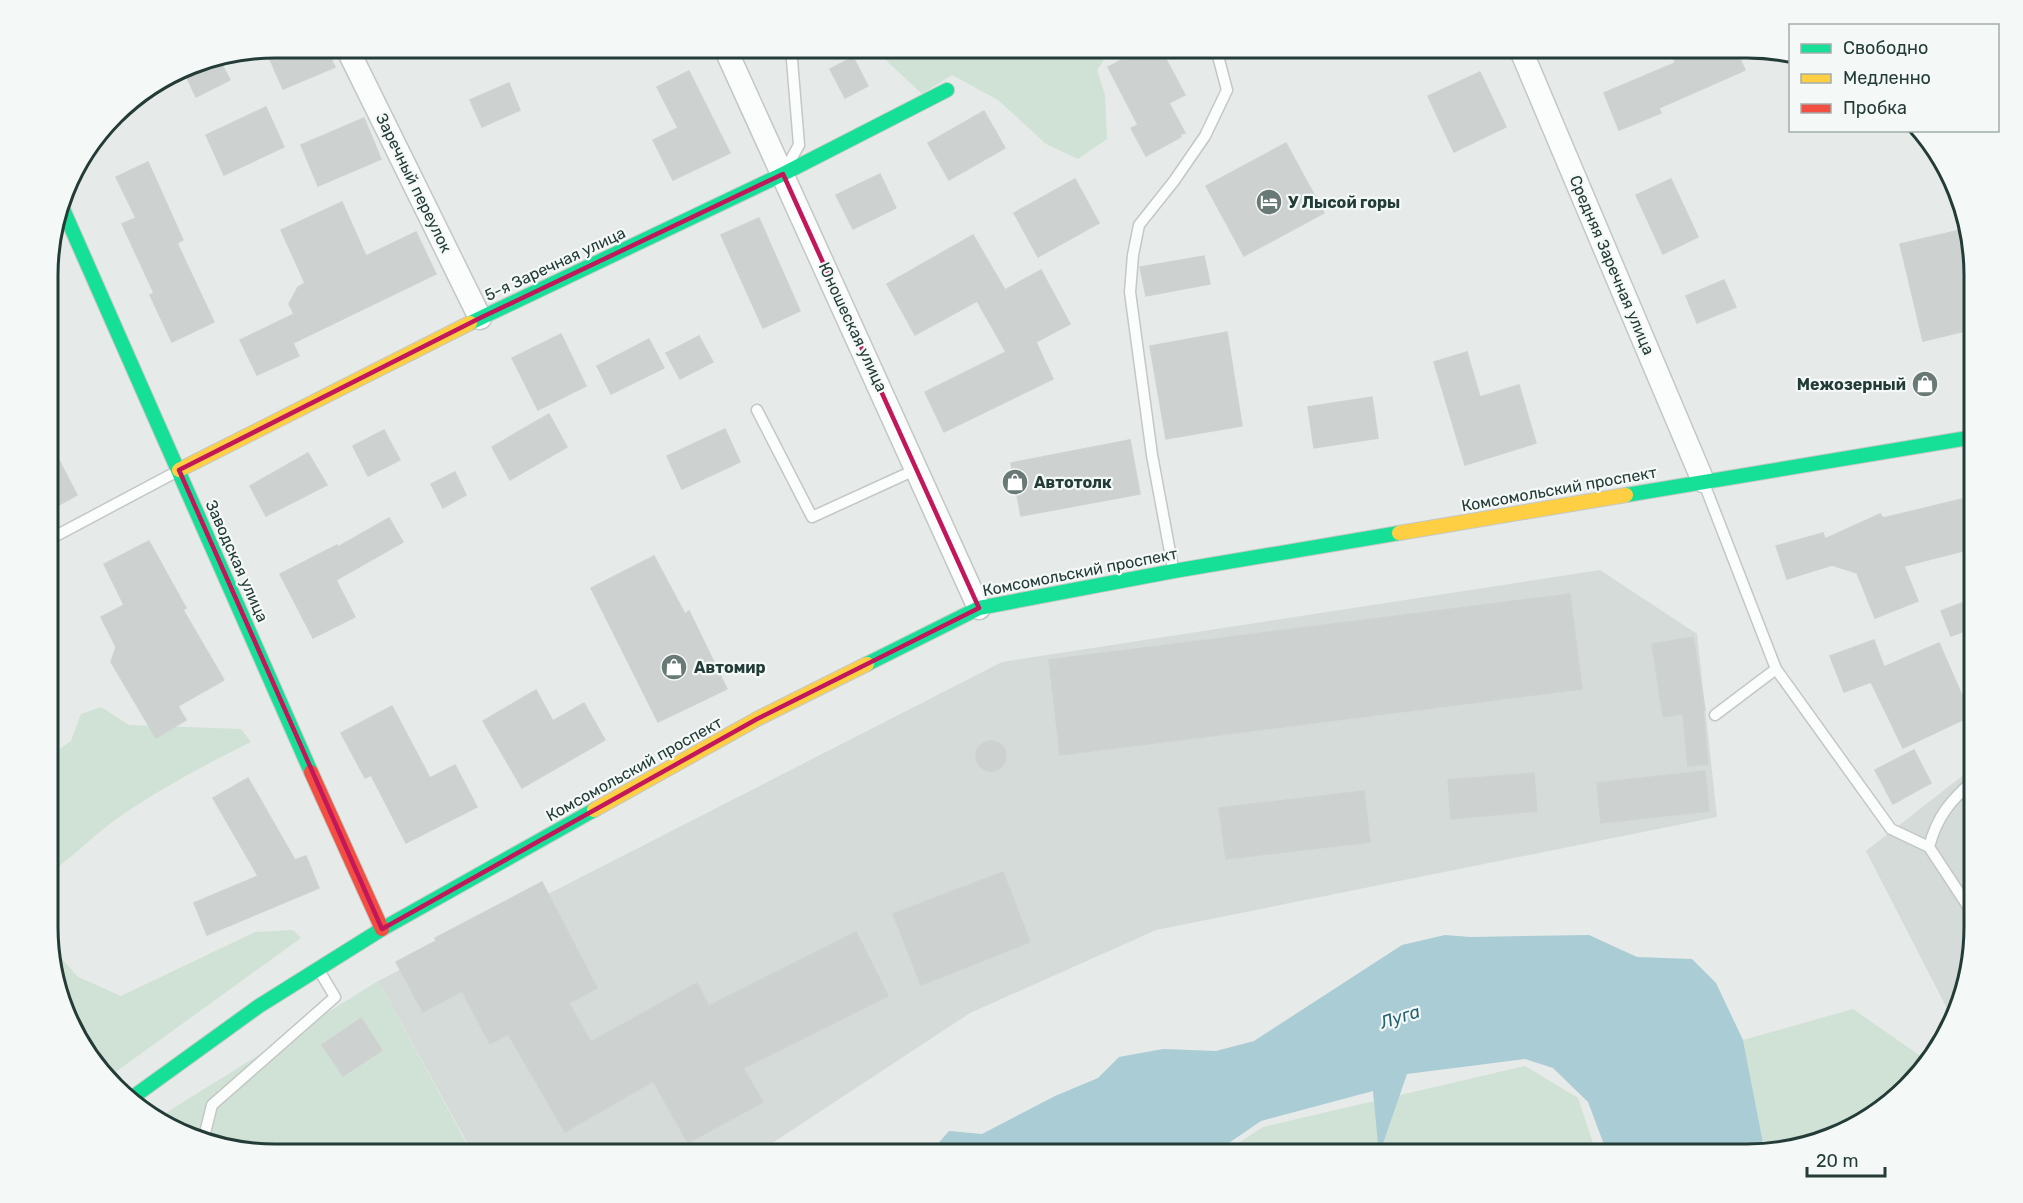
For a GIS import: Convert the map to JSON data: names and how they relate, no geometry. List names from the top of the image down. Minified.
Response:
{"streets":{"main road":["5-я Заречная улица","Комсомольский проспект","Заводская улица"],"street":["Заречный переулок","Средняя Заречная улица","Юношеская улица"]},"crossings":[["Заречный переулок","5-я Заречная улица"],["5-я Заречная улица","Юношеская улица"],["5-я Заречная улица","Заводская улица"],["Средняя Заречная улица","Комсомольский проспект"],["Юношеская улица","Комсомольский проспект"],["Комсомольский проспект","Заводская улица"]],"water":["Луга"],"places":{"hotel":["У Лысой горы"],"shop":["Межозерный","Автотолк","Автомир"]},"legend":["Свободно","Медленно","Пробка"],"scale_bar":"20 m"}
